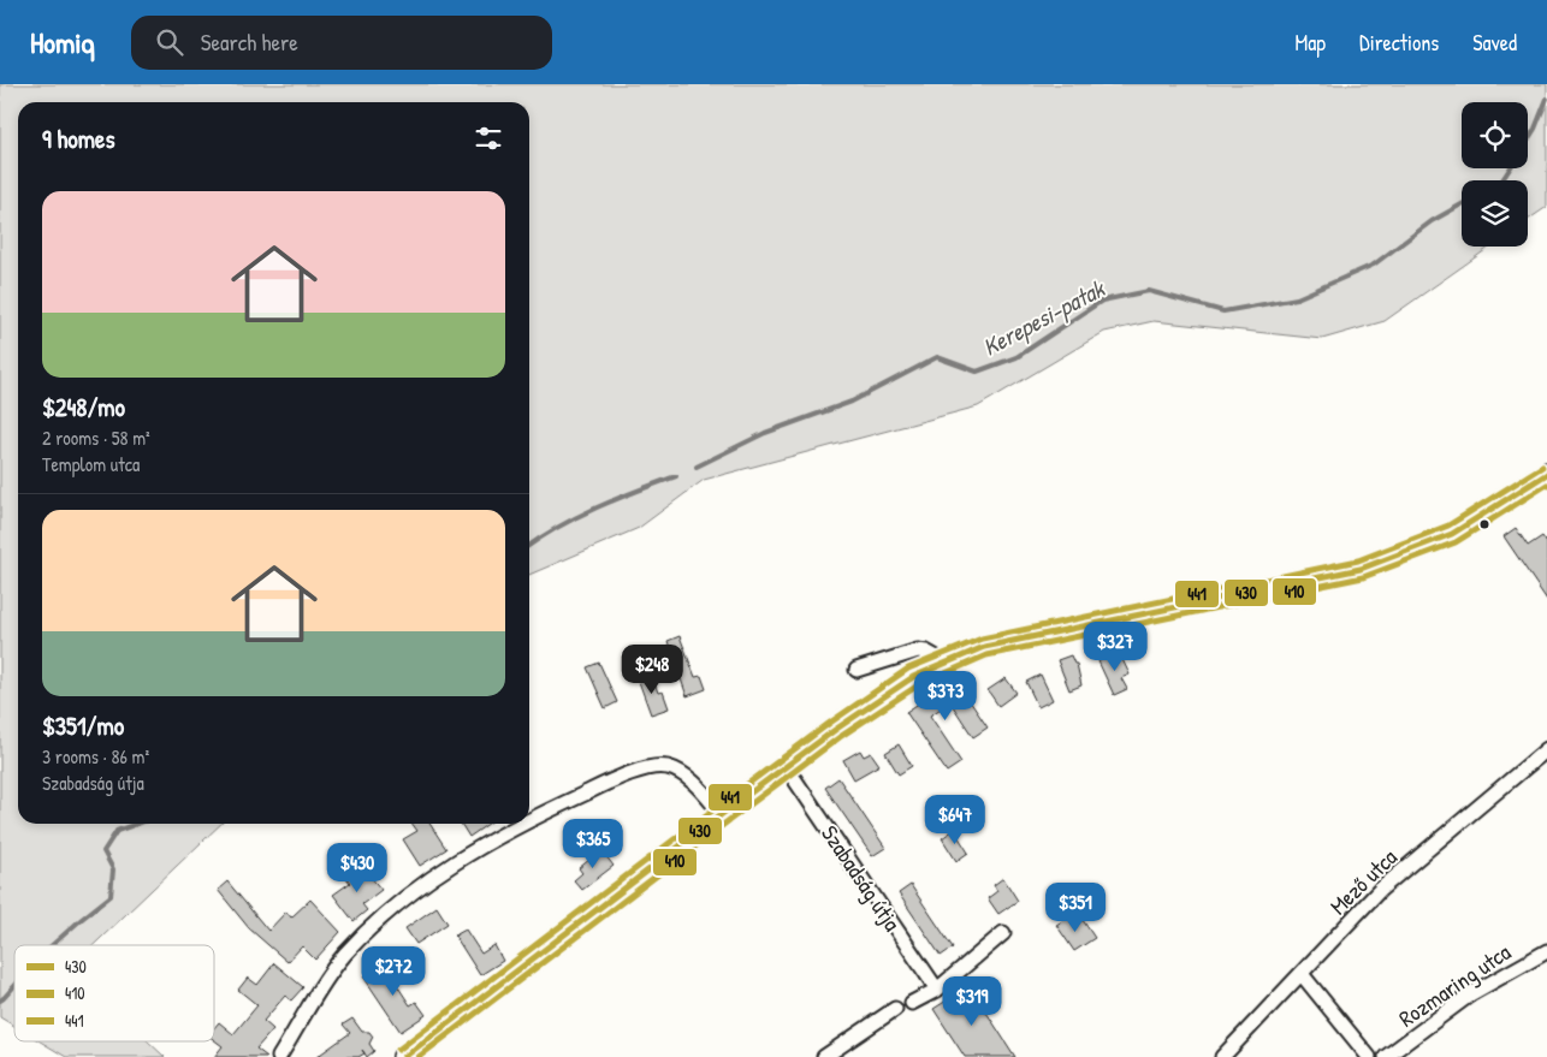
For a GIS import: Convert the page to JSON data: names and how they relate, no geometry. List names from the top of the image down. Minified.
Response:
{"streets":{"street":["Szabadság útja","Mező utca","Rozmaring utca"]},"water":["Kerepesi-patak"],"lines":["transit line 441","transit line 430","transit line 410"],"legend":["430","410","441"],"page":{"header":"Homiq","search":"Search here","nav":["Map","Directions","Saved"],"heading":"9 homes","list":[{"name":"$248/mo","note":"2 rooms · 58 m² · Templom utca"},{"name":"$351/mo","note":"3 rooms · 86 m² · Szabadság útja"}],"price":["$327","$248","$373","$647","$365","$430","$351","$272","$319"]}}
